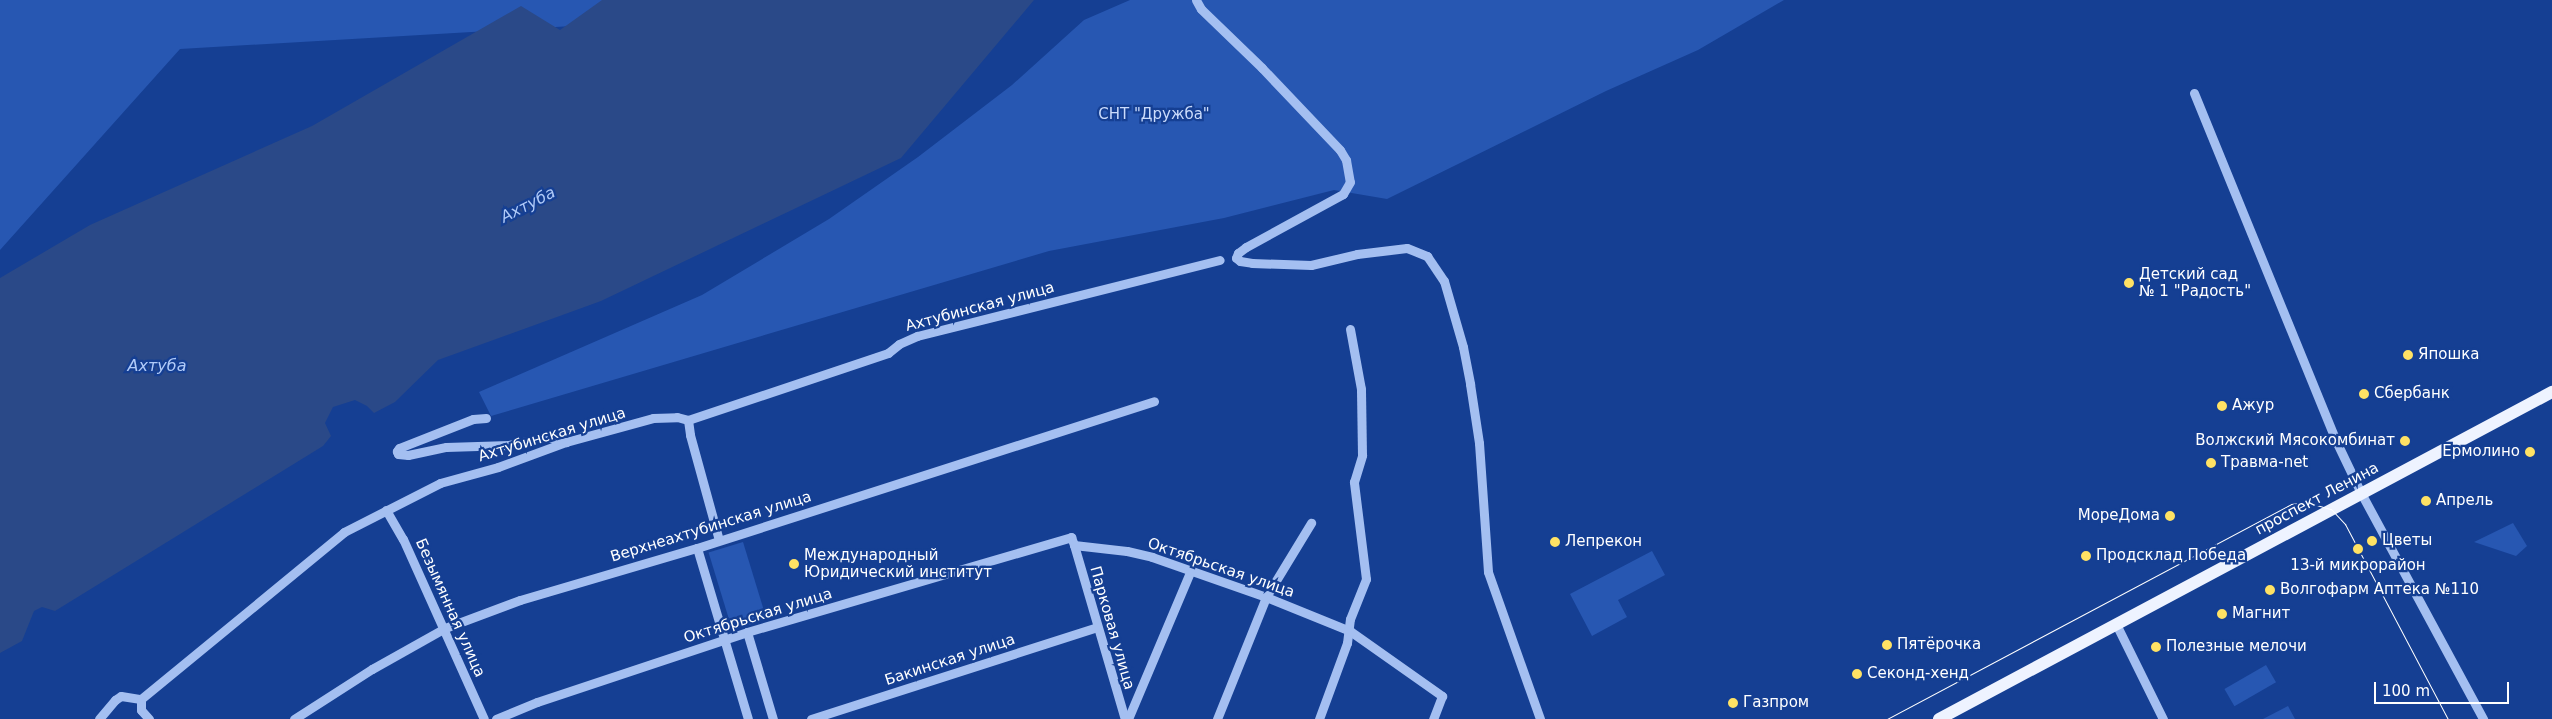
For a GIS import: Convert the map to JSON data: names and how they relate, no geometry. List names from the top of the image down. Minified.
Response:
{"streets":{"main road":["проспект Ленина"],"street":["Ахтубинская улица","Верхнеахтубинская улица","Октябрьская улица","Безымянная улица","Парковая улица","Бакинская улица"]},"crossings":[["Ахтубинская улица","Безымянная улица"],["Верхнеахтубинская улица","Безымянная улица"],["Октябрьская улица","Парковая улица"],["Парковая улица","Бакинская улица"]],"water":["Ахтуба"],"parks":["СНТ \"Дружба\""],"places":["Детский сад № 1 \"Радость\"","Япошка","Сбербанк","Ажур","Волжский Мясокомбинат","Ермолино","Травма-net","Апрель","МореДома","Цветы","Лепрекон","13-й микрорайон","Продсклад Победа","Международный Юридический институт","Волгофарм Аптека №110","Магнит","Пятёрочка","Полезные мелочи","Секонд-хенд","Газпром"],"scale_bar":"100 m"}
